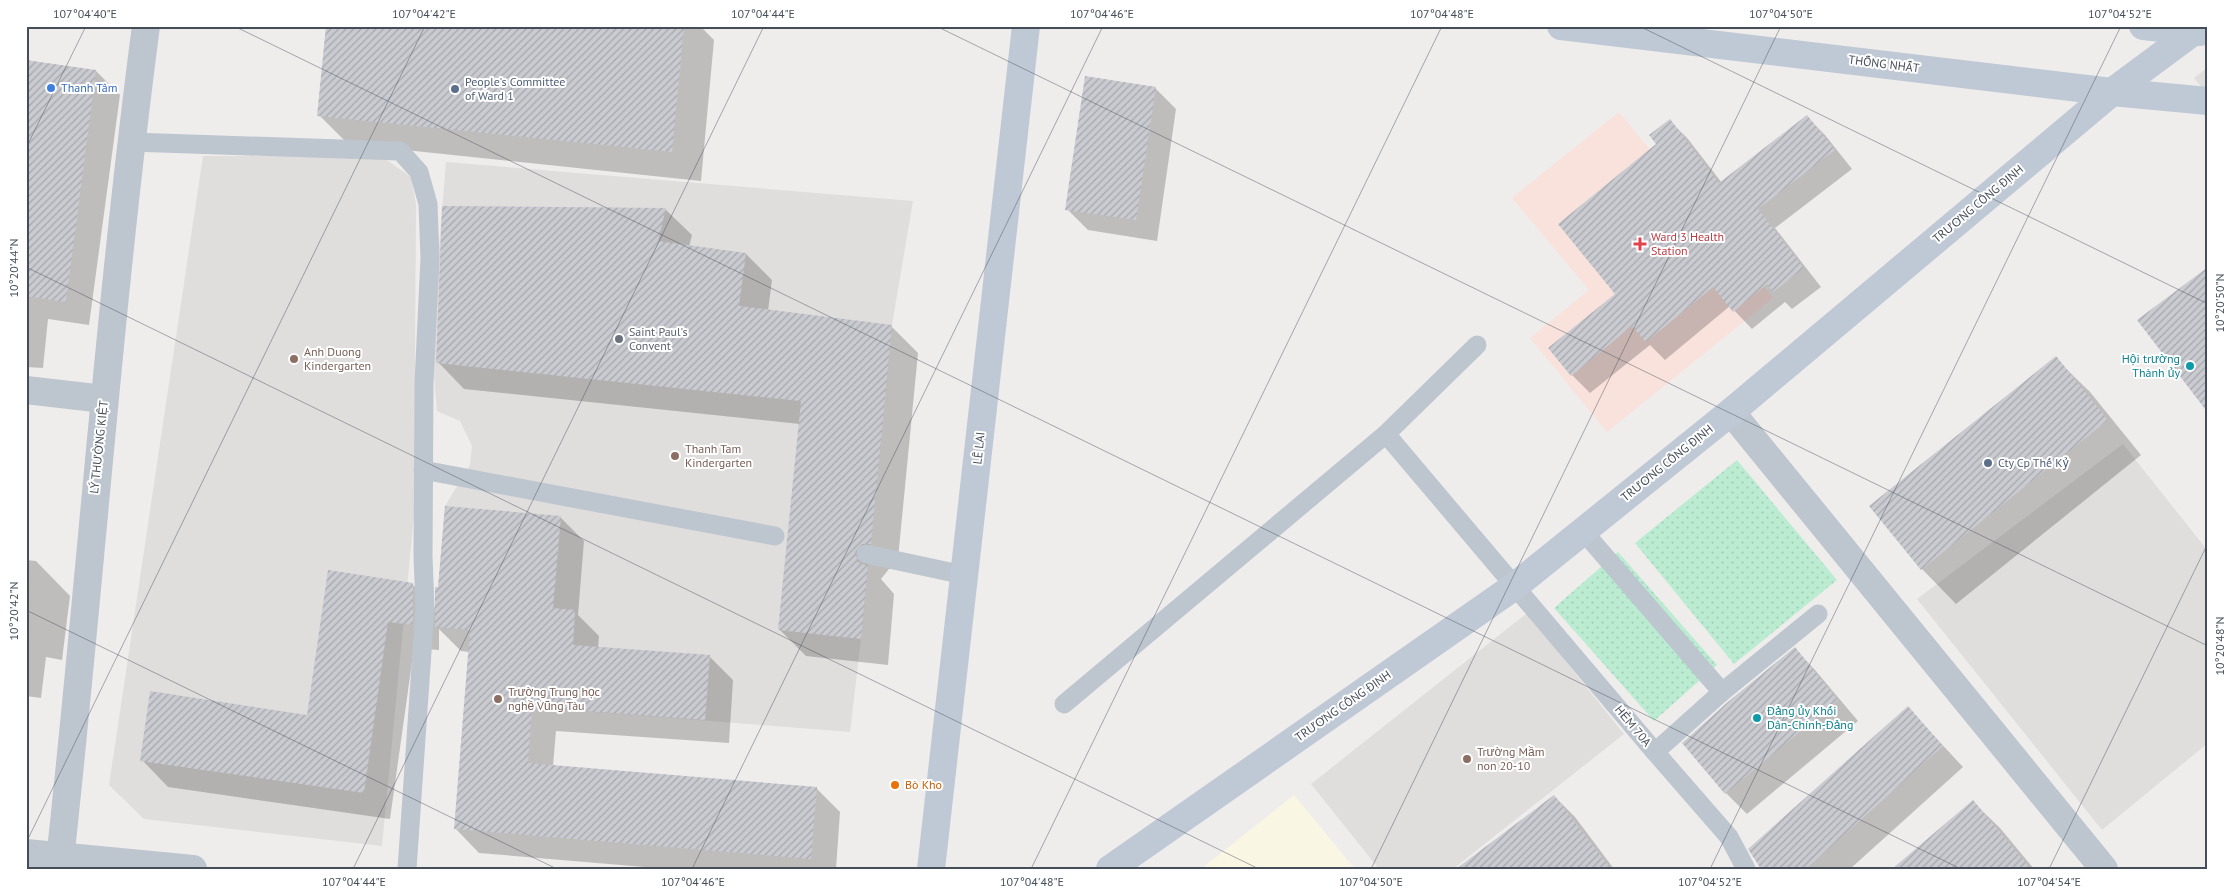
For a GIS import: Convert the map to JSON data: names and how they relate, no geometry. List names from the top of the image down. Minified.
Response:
{"streets":{"main road":["THỐNG NHẤT","TRƯƠNG CÔNG ĐỊNH","LÊ LAI"],"street":["LÝ THƯỜNG KIỆT"],"lane":["HẺM 70A"]},"crossings":[["THỐNG NHẤT","TRƯƠNG CÔNG ĐỊNH"],["TRƯƠNG CÔNG ĐỊNH","HẺM 70A"]],"places":{"other":["Thanh Tâm","People's Committee of Ward 1","Saint Paul's Convent","Anh Duong Kindergarten","Hội trường Thành ủy","Thanh Tam Kindergarten","Cty Cp Thế Kỷ","Trường Trung học nghề Vũng Tàu","Đảng ủy Khối Dân-Chính-Đảng","Trường Mầm non 20-10","Bò Kho"],"health":["Ward 3 Health Station"]},"coordinates":["107°04'40\"E","107°04'42\"E","107°04'44\"E","107°04'46\"E","107°04'48\"E","107°04'50\"E","107°04'52\"E","10°20'44\"N","10°20'50\"N","10°20'42\"N","10°20'48\"N","107°04'54\"E"]}
